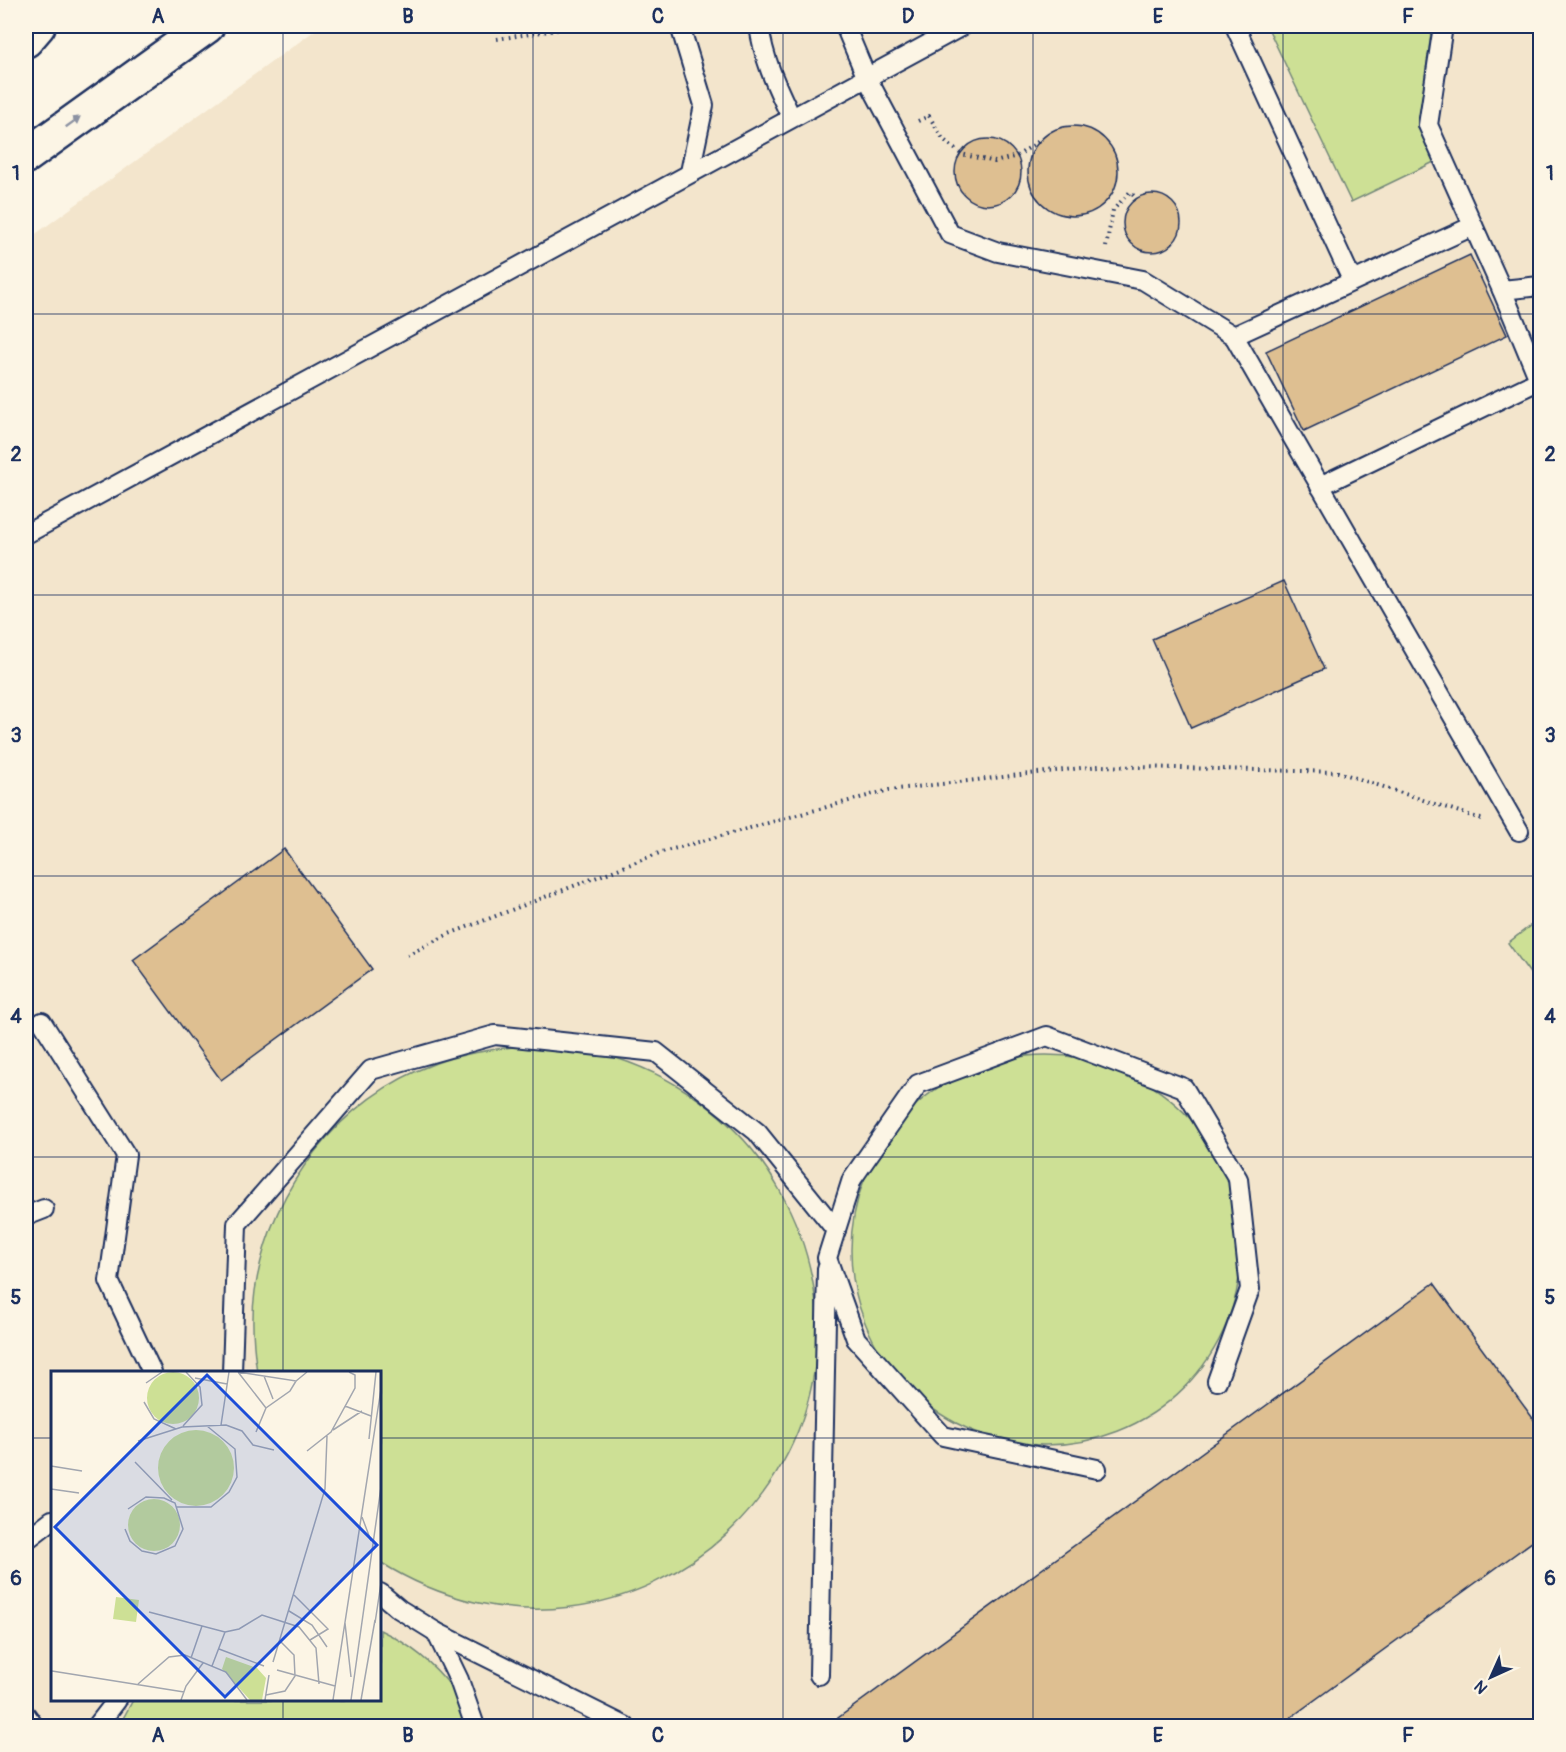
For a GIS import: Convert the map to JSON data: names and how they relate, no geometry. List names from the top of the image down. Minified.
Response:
{"north":"bottom left","grid":{"columns":["A","B","C","D","E","F"],"rows":["1","2","3","4","5","6"]}}
